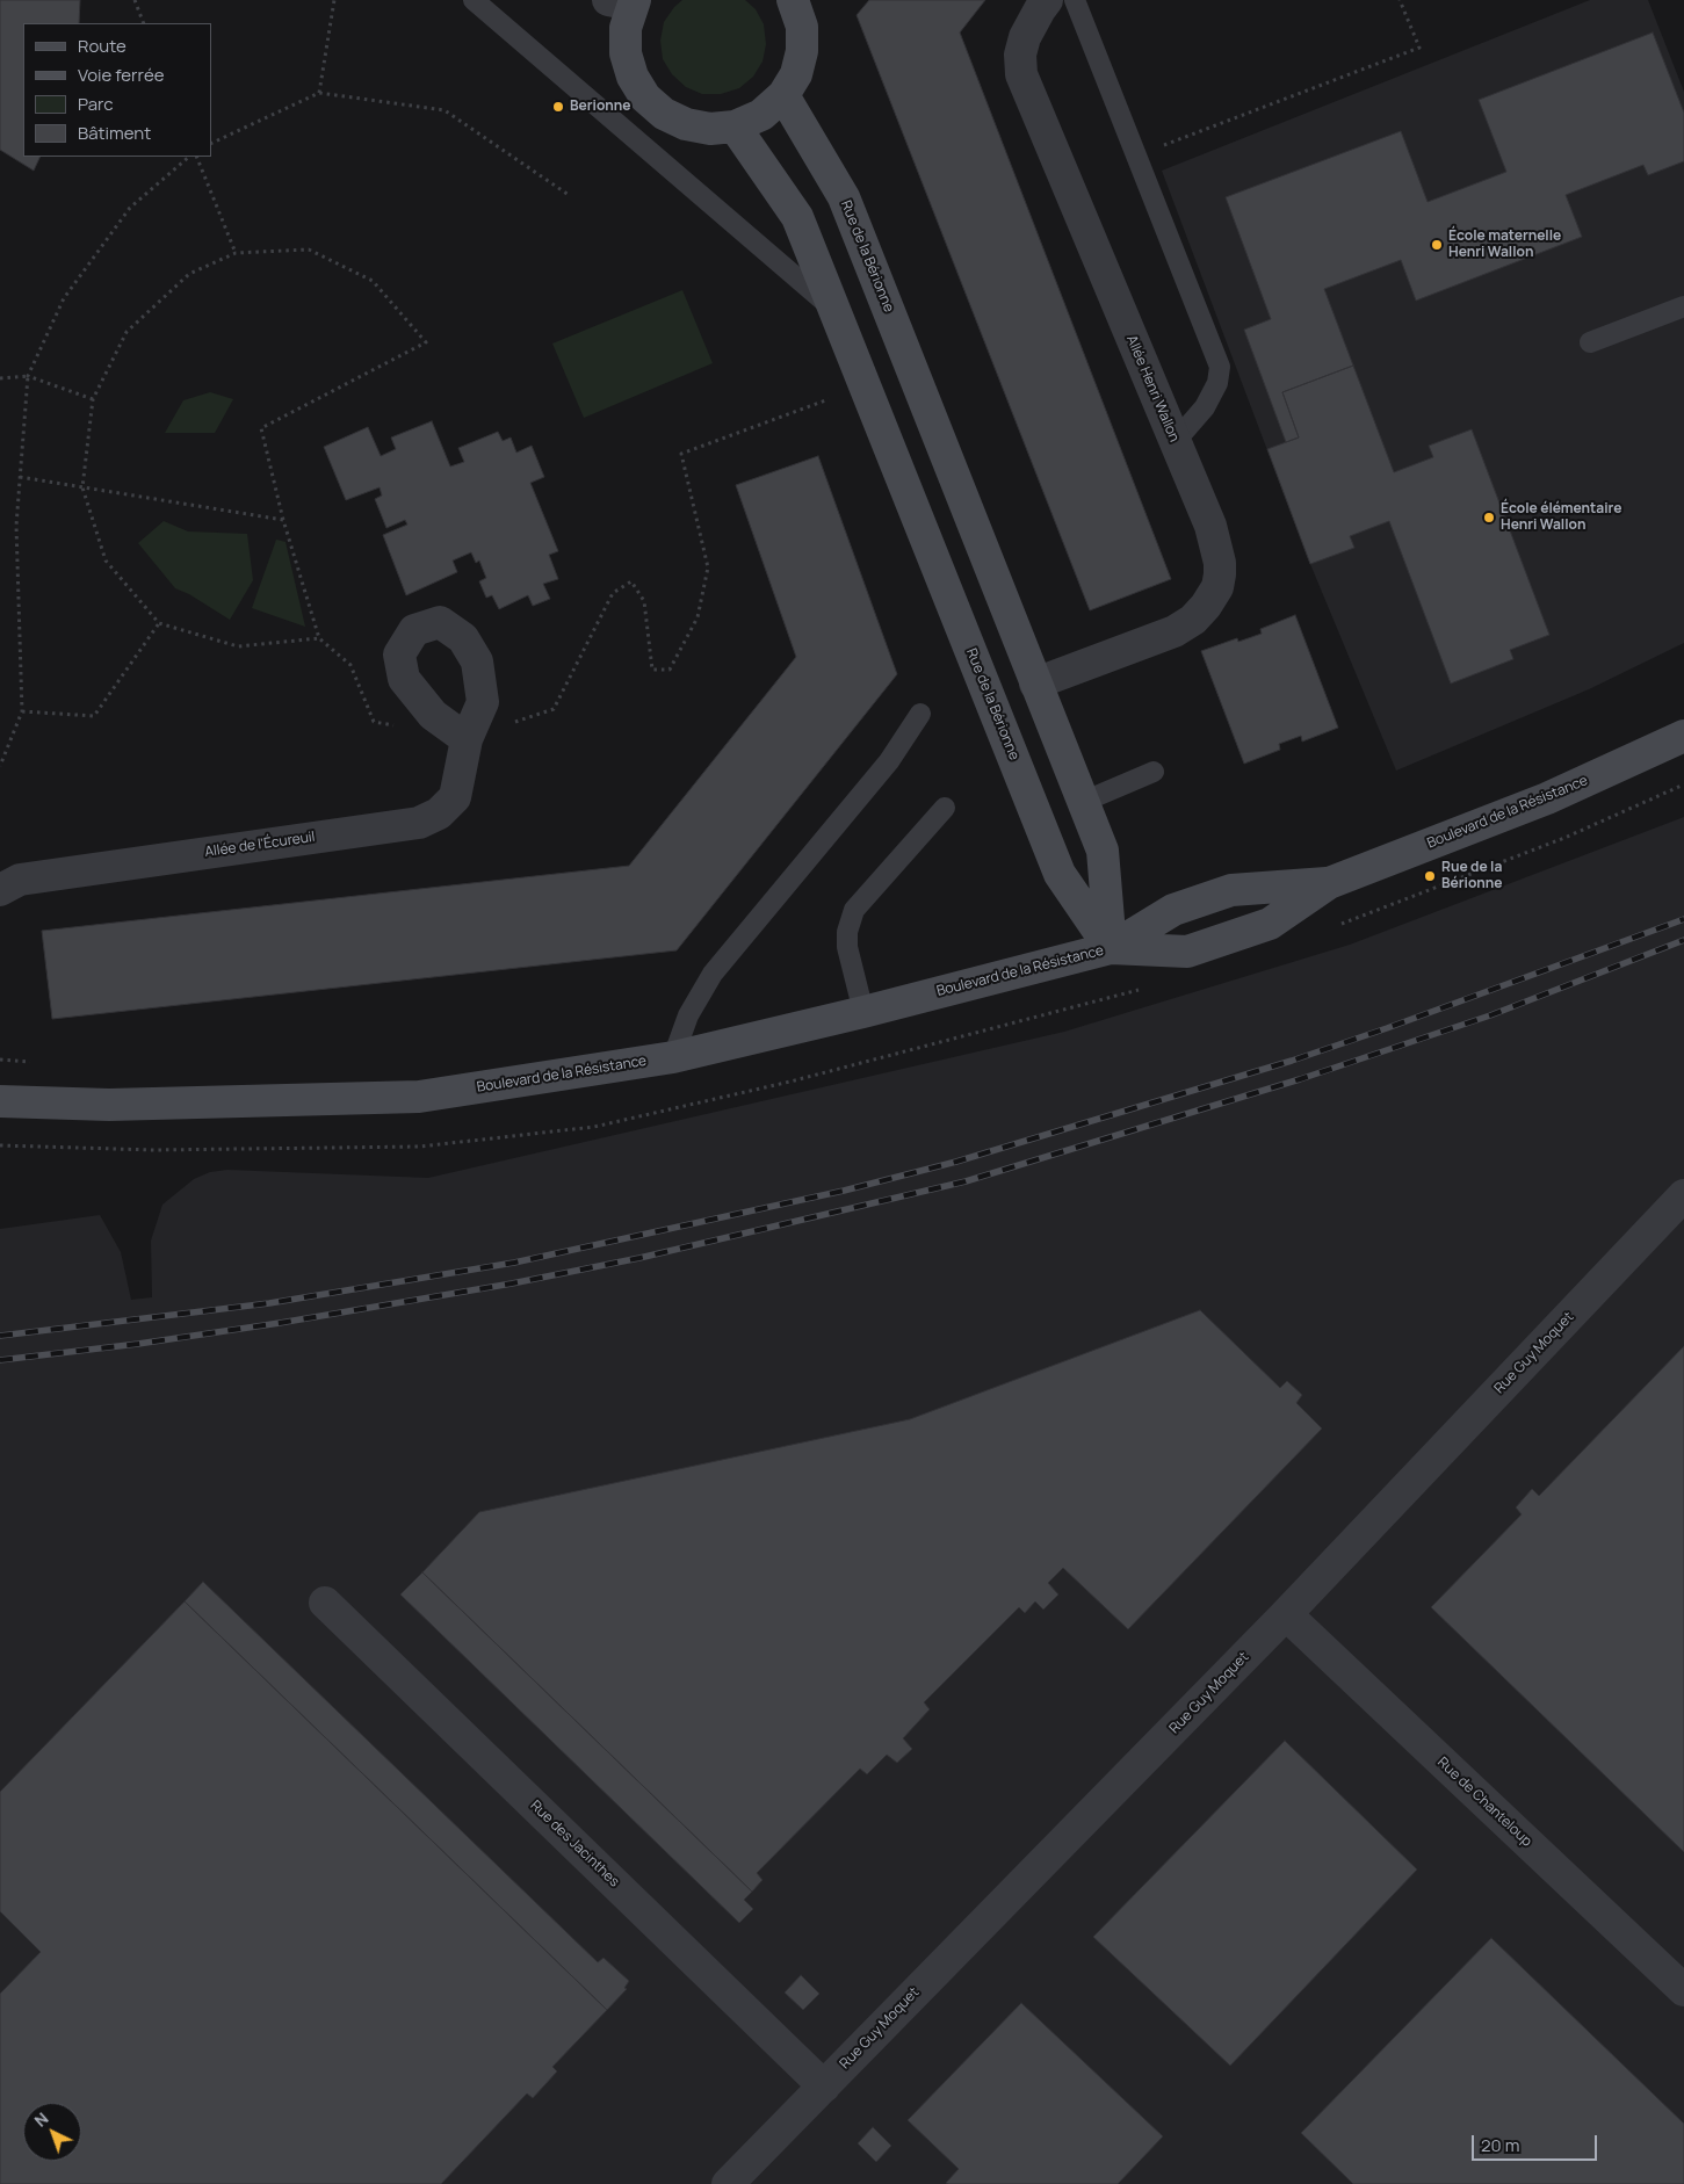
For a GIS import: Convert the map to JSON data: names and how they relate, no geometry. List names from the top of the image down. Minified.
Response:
{"streets":{"street":["Rue de la Bérionne","Allée Henri Wallon","Boulevard de la Résistance","Allée de l'Écureuil","Rue Guy Moquet","Rue de Chanteloup","Rue des Jacinthes"]},"crossings":[["Rue de la Bérionne","Allée Henri Wallon"],["Rue de la Bérionne","Boulevard de la Résistance"],["Rue Guy Moquet","Rue de Chanteloup"],["Rue Guy Moquet","Rue des Jacinthes"]],"places":["Berionne","École maternelle Henri Wallon","École élémentaire Henri Wallon","Rue de la Bérionne"],"legend":["Route","Voie ferrée","Parc","Bâtiment"],"scale_bar":"20 m","north":"top left"}
